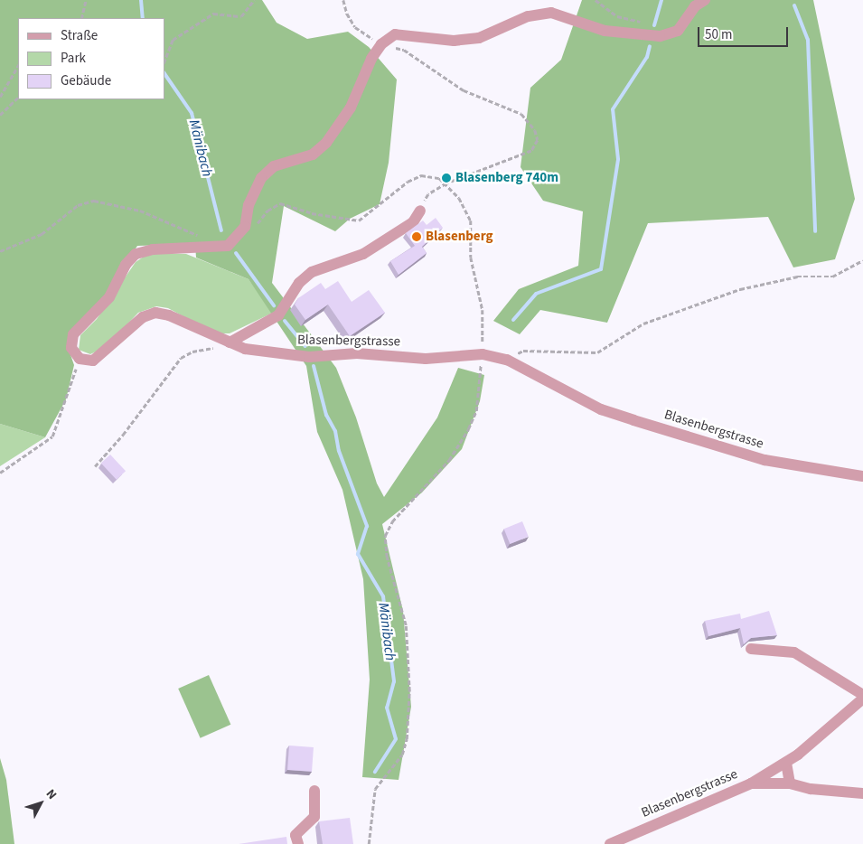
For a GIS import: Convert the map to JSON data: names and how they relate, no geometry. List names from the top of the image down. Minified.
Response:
{"streets":{"street":["Blasenbergstrasse"]},"water":["Mänibach"],"places":["Blasenberg 740m","Blasenberg"],"legend":["Straße","Park","Gebäude"],"scale_bar":"50 m","north":"top right"}
